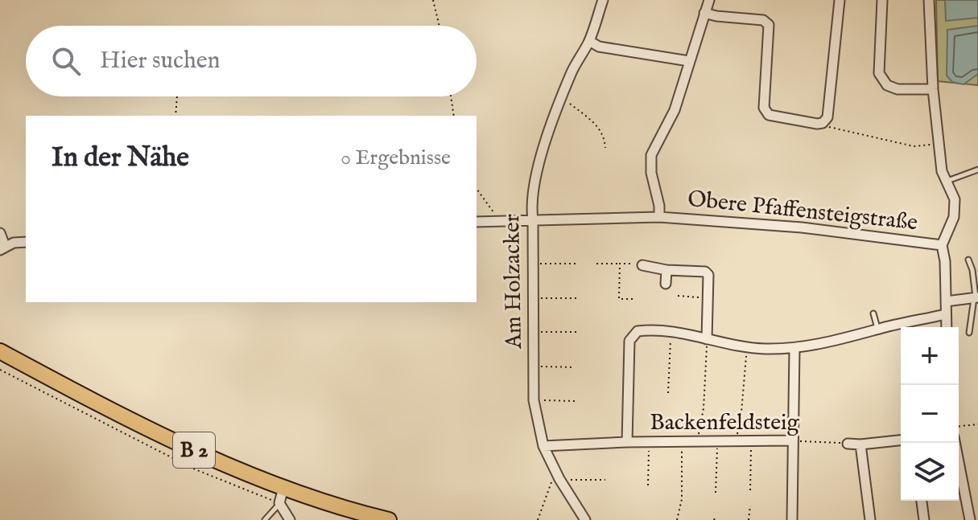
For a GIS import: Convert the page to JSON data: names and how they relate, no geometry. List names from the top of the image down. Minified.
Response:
{"streets":{"main road":["B 2"],"street":["Obere Pfaffensteigstraße","Am Holzacker","Backenfeldsteig"]},"crossings":[["Obere Pfaffensteigstraße","Am Holzacker"],["Am Holzacker","Backenfeldsteig"]],"page":{"search":"Hier suchen","heading":["In der Nähe","0 Ergebnisse"],"map_buttons":["+","−"]}}
